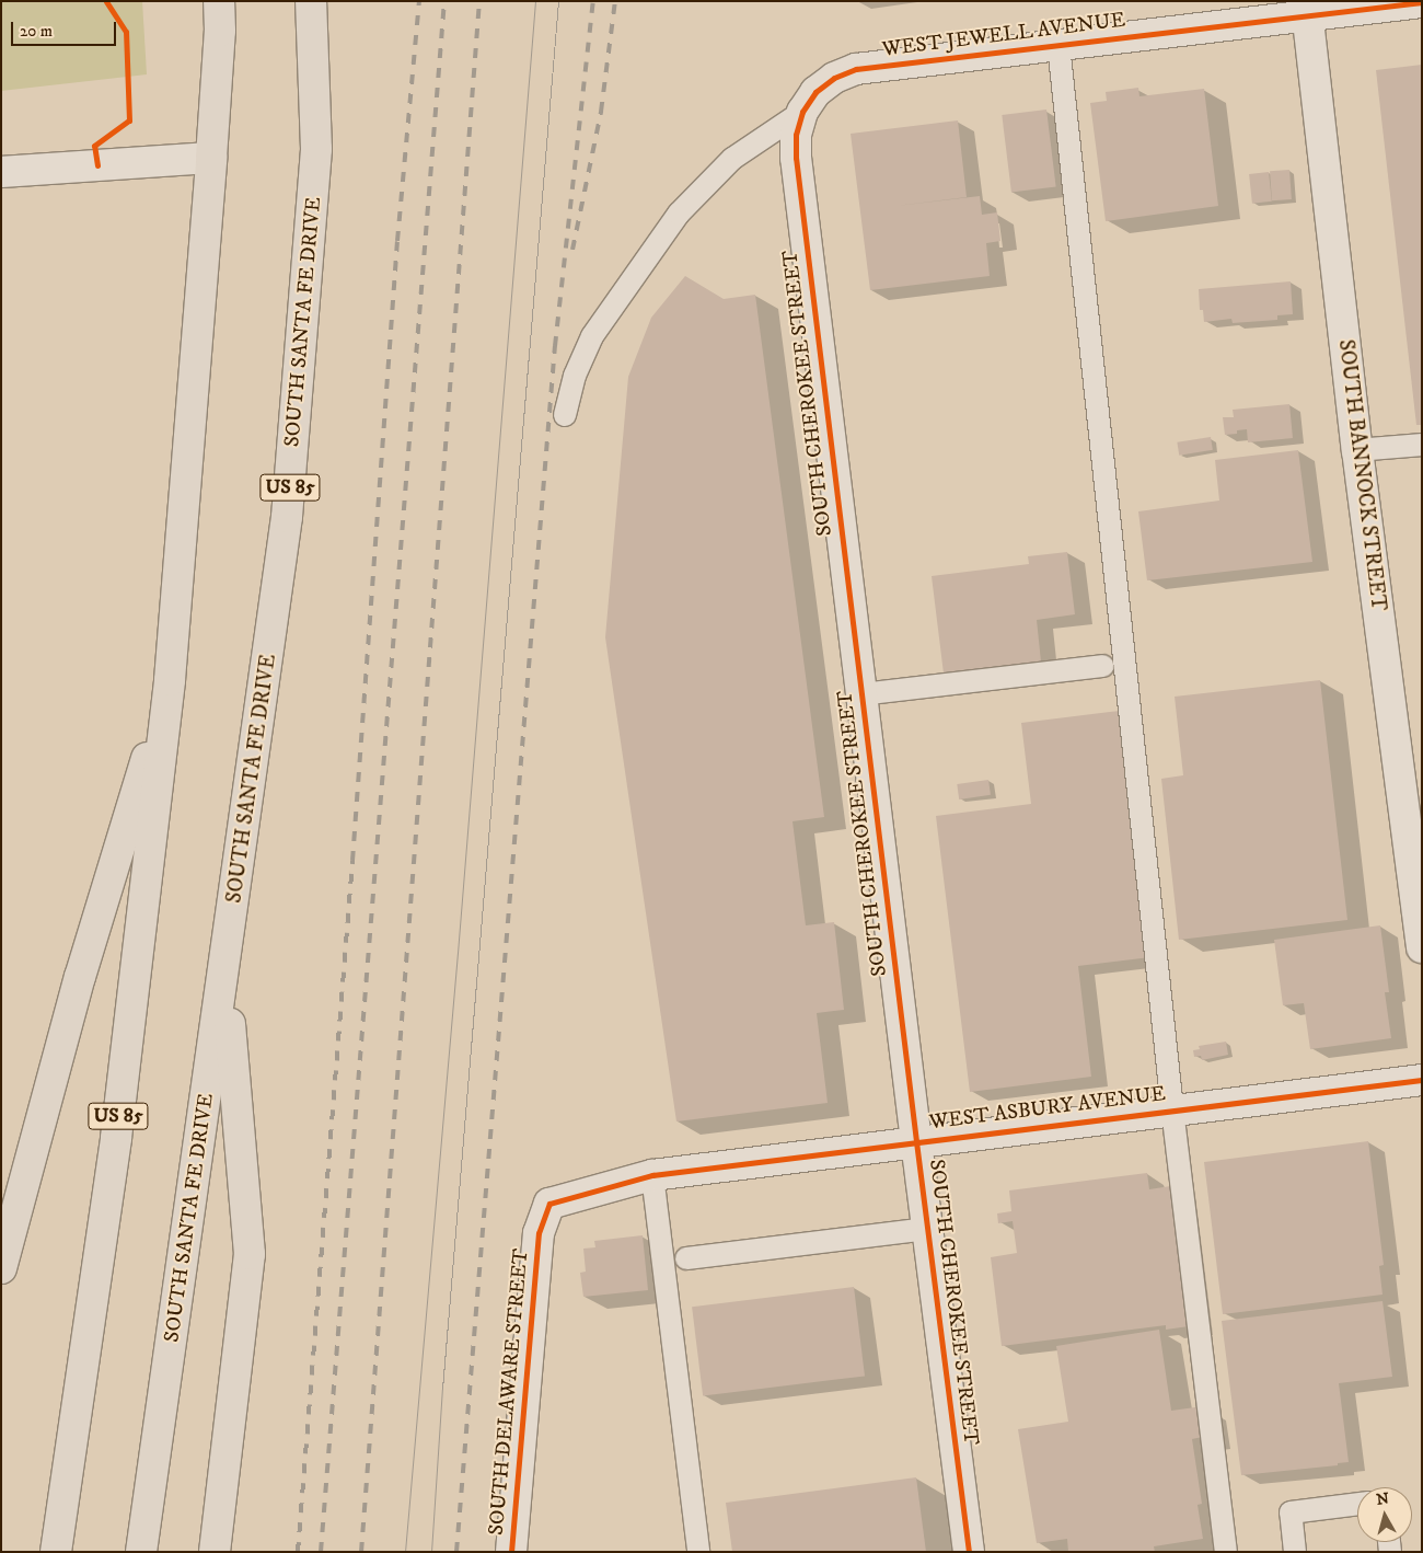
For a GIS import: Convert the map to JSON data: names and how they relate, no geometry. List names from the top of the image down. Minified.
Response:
{"streets":{"highway":["SOUTH SANTA FE DRIVE","US 85"],"street":["WEST JEWELL AVENUE","SOUTH CHEROKEE STREET","SOUTH BANNOCK STREET","WEST ASBURY AVENUE","SOUTH DELAWARE STREET"]},"crossings":[["WEST JEWELL AVENUE","SOUTH CHEROKEE STREET"],["WEST JEWELL AVENUE","SOUTH BANNOCK STREET"],["SOUTH CHEROKEE STREET","WEST ASBURY AVENUE"],["WEST ASBURY AVENUE","SOUTH DELAWARE STREET"]],"scale_bar":"20 m","north":"top"}
